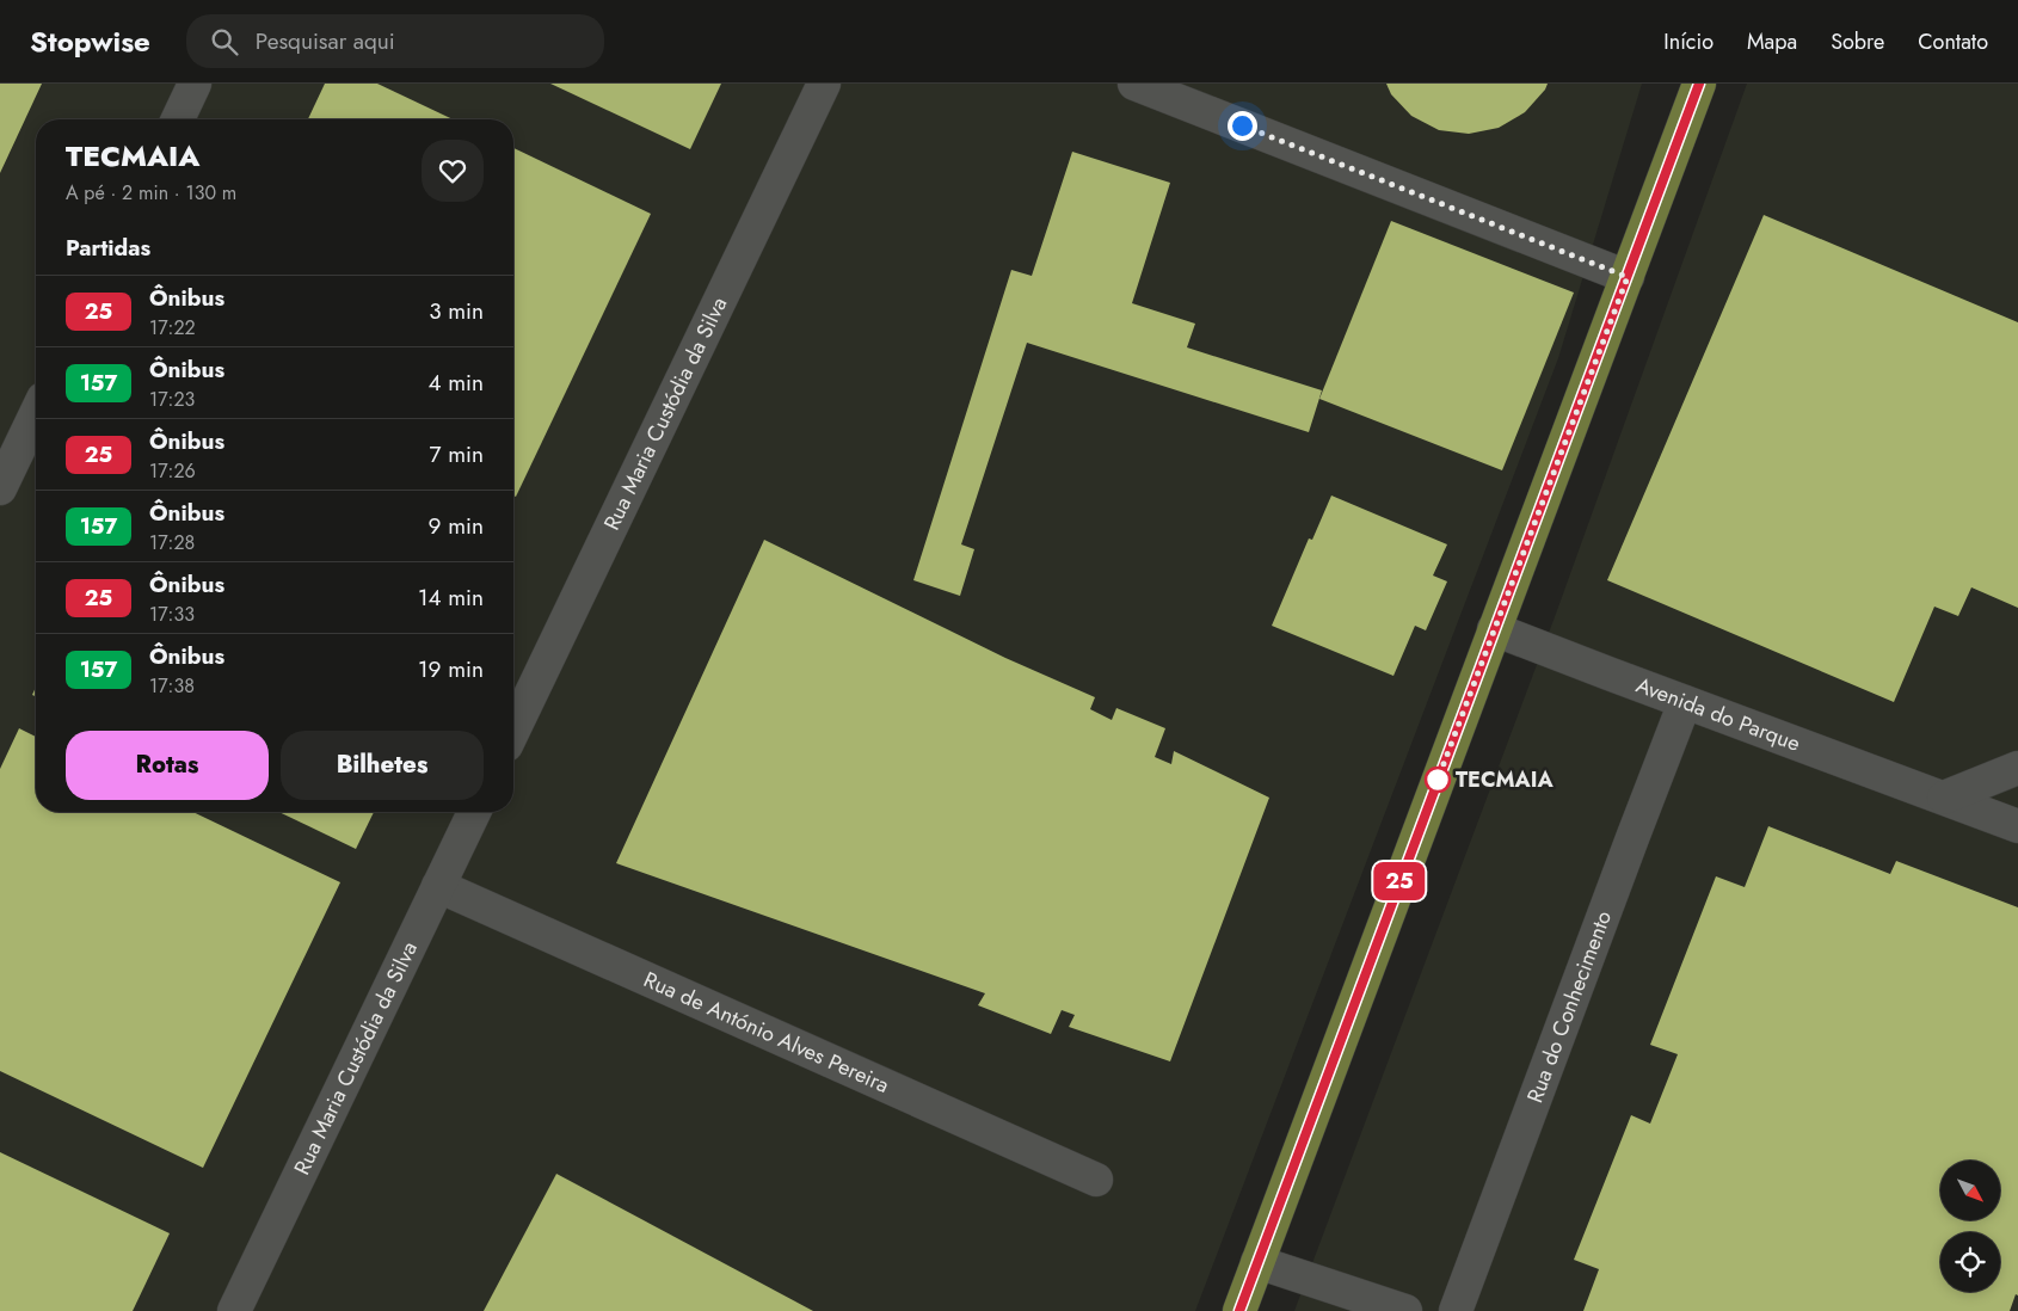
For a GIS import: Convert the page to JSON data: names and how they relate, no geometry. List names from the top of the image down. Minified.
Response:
{"streets":{"street":["Rua Maria Custódia da Silva","Avenida do Parque","Rua do Conhecimento","Rua de António Alves Pereira"]},"crossings":[["Rua Maria Custódia da Silva","Rua de António Alves Pereira"],["Avenida do Parque","Rua do Conhecimento"]],"places":["TECMAIA"],"lines":["bus line 25"],"north":"bottom right","page":{"header":"Stopwise","search":"Pesquisar aqui","nav":["Início","Mapa","Sobre","Contato"],"on_map":"25","heading":[["TECMAIA","A pé · 2 min · 130 m"],"Partidas"],"list":[{"mark":"25","name":"Ônibus","note":"17:22","value":"3 min"},{"mark":"157","name":"Ônibus","note":"17:23","value":"4 min"},{"mark":"25","name":"Ônibus","note":"17:26","value":"7 min"},{"mark":"157","name":"Ônibus","note":"17:28","value":"9 min"},{"mark":"25","name":"Ônibus","note":"17:33","value":"14 min"},{"mark":"157","name":"Ônibus","note":"17:38","value":"19 min"}],"buttons":["Rotas","Bilhetes"]}}
